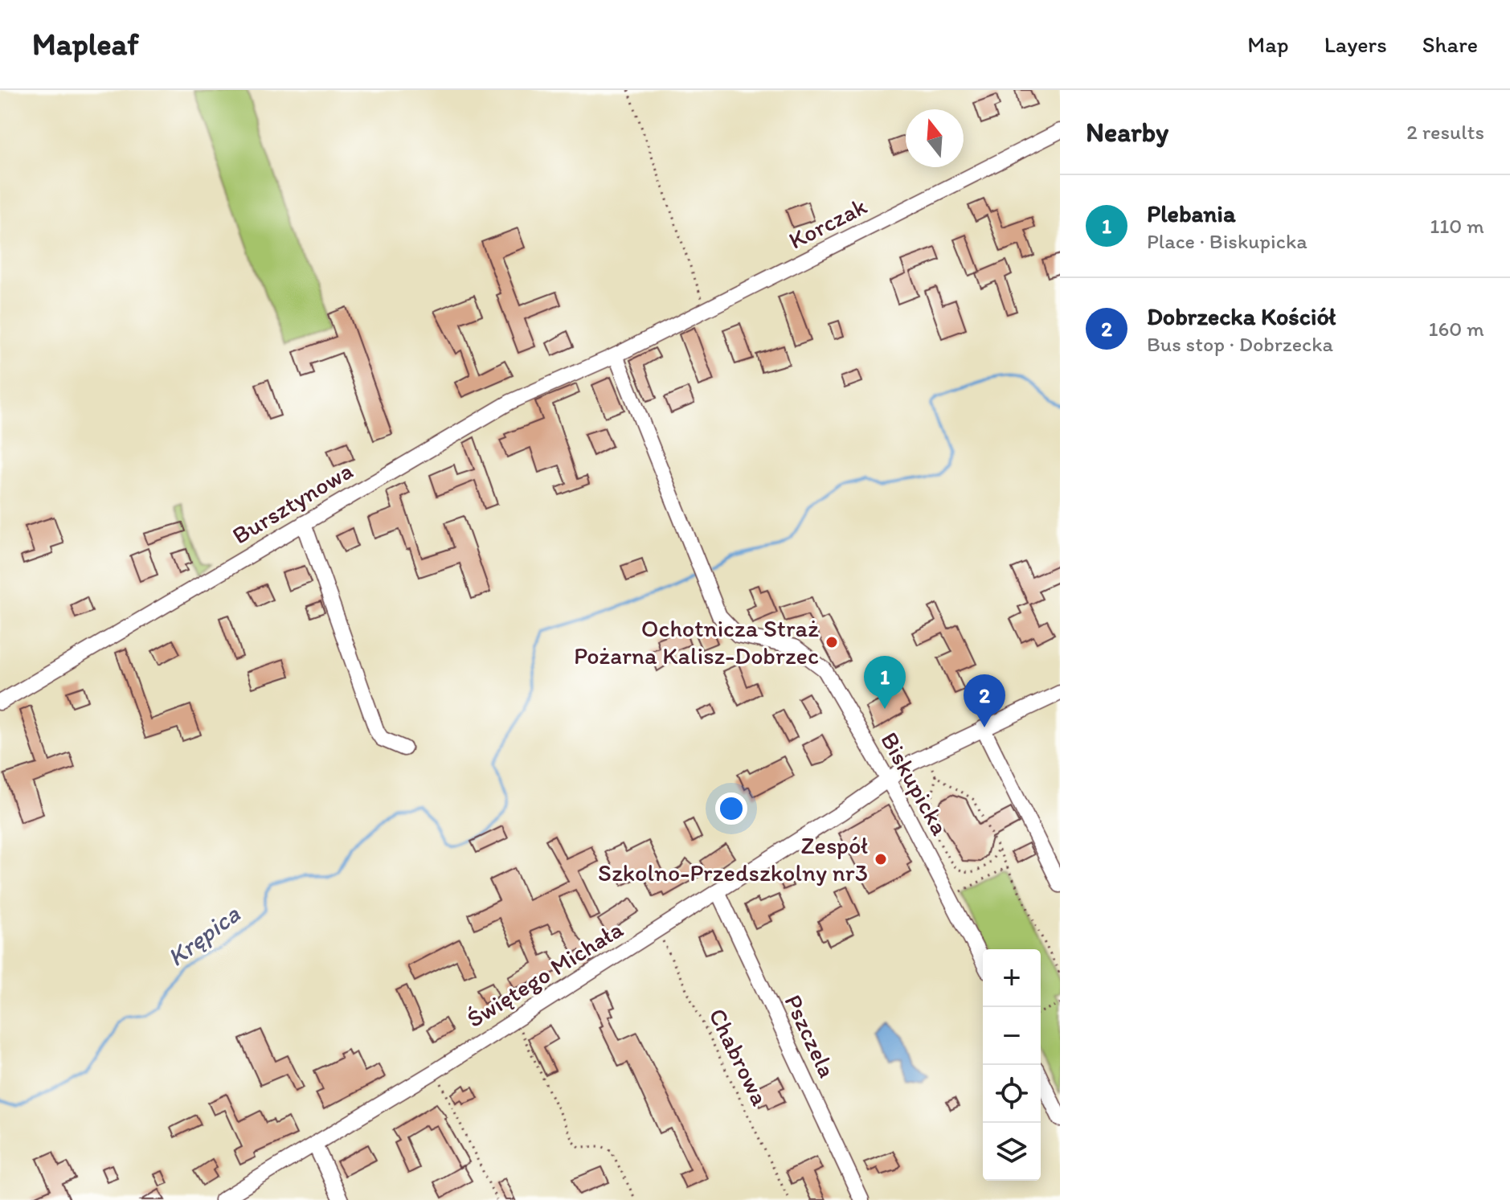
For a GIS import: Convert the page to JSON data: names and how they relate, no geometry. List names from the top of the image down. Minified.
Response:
{"streets":{"street":["Korczak","Bursztynowa","Biskupicka","Świętego Michała","Pszczela"],"path":["Chabrowa"]},"crossings":[["Korczak","Bursztynowa"],["Korczak","Biskupicka"],["Bursztynowa","Biskupicka"],["Biskupicka","Świętego Michała"],["Świętego Michała","Pszczela"],["Świętego Michała","Chabrowa"]],"water":["Krępica"],"places":["Ochotnicza Straż Pożarna Kalisz-Dobrzec","Zespół Szkolno-Przedszkolny nr3"],"north":"top","page":{"header":"Mapleaf","nav":["Map","Layers","Share"],"heading":["Nearby","2 results"],"list":[{"mark":"1","name":"Plebania","note":"Place · Biskupicka","value":"110 m"},{"mark":"2","name":"Dobrzecka Kościół","note":"Bus stop · Dobrzecka","value":"160 m"}],"pins":["1","2"],"map_buttons":["+","−"]}}
